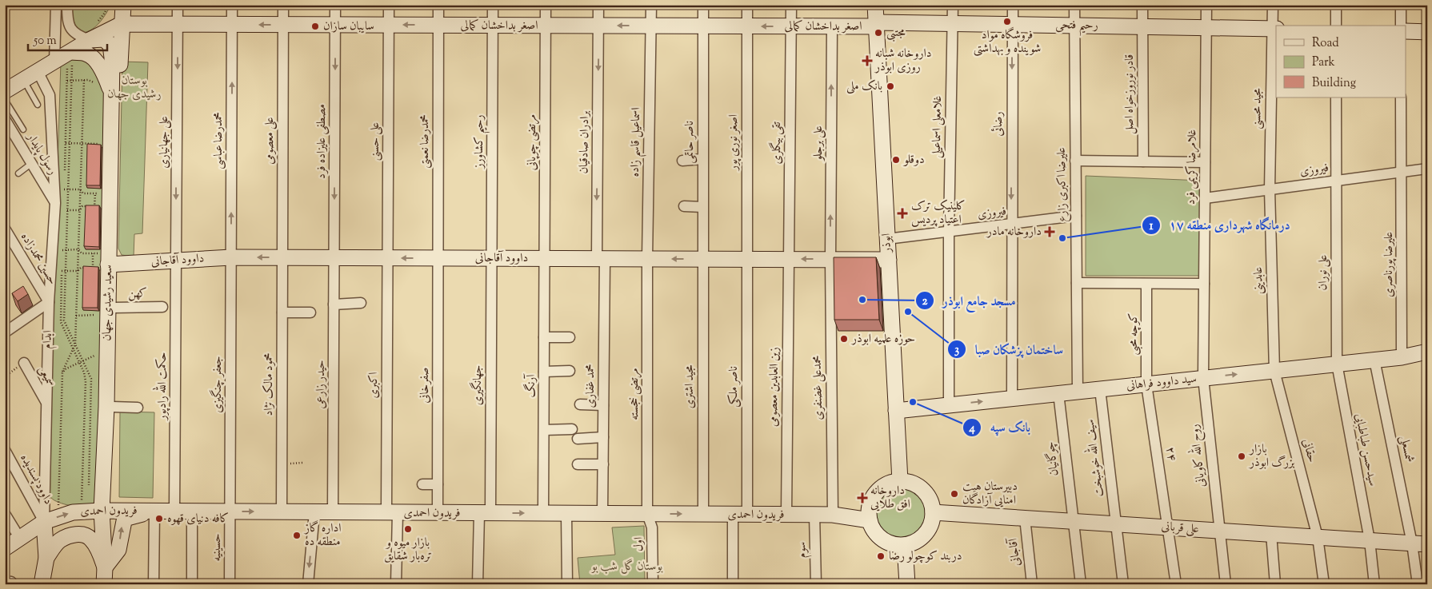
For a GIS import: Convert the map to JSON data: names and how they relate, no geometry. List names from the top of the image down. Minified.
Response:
{"streets":{"street":["اصغر بداخشان کمالی","رحیم فتحی","قادر نوروزخواه اصل","مجید محسنی","رضائی","غلامعلی اسماعیلی","محمدرضا عباسی","علی معصومی","مصطفی علیزاده فرد","علی حسنی","محمدرضا نعمتی","رحیم کشاورز","علی جهانیاری","مرتضی چوپانی","برادران صادقیان","اسماعیل قاسم زاده","ناصر حاتمی","اصغر نوری پور","تقی بیگلری","علی برجلو","رسول پایدار","غلامرضا کریمی فرد","فیروزی","علیرضا اکبری زارع","ابوذر","داوود آقاجانی","حسین محمدزاده","علیرضا پورناصری","علی نوران","عابدینی","کهن","سعید رشیدی جهان","کوچه محبی","ابدام","سمیعی","سید داوود فراهانی","جعفر چنگیزی","محمود مالک نژاد","حیدر زارعی","اکبری","صفرخانی","جهانگیری","حکمت الله رادپور","آرنگ","محمد غفاری","مجید اشتری","ناصر ملکی","زین العابدین معصومی","محمدعلی غضنفری","مرتضی خجسته","شمسعلی","سیدحسن طباطبایی","حقانی","۲۴","روح الله کاویانی","سیف الله خوشبخت","چوگانیان","داوود پسندیده","فریدون احمدی","علی قربانی","اول","حسینیه","سوم","آقاجانی"]},"crossings":[["اصغر بداخشان کمالی","رحیم فتحی"],["اصغر بداخشان کمالی","محمدرضا عباسی"],["اصغر بداخشان کمالی","علی معصومی"],["اصغر بداخشان کمالی","مصطفی علیزاده فرد"],["اصغر بداخشان کمالی","علی حسنی"],["اصغر بداخشان کمالی","محمدرضا نعمتی"],["اصغر بداخشان کمالی","رحیم کشاورز"],["اصغر بداخشان کمالی","علی جهانیاری"],["اصغر بداخشان کمالی","مرتضی چوپانی"],["اصغر بداخشان کمالی","برادران صادقیان"],["اصغر بداخشان کمالی","اسماعیل قاسم زاده"],["اصغر بداخشان کمالی","ناصر حاتمی"],["اصغر بداخشان کمالی","اصغر نوری پور"],["اصغر بداخشان کمالی","تقی بیگلری"],["اصغر بداخشان کمالی","علی برجلو"],["اصغر بداخشان کمالی","ابوذر"],["اصغر بداخشان کمالی","سعید رشیدی جهان"],["رحیم فتحی","قادر نوروزخواه اصل"],["رحیم فتحی","مجید محسنی"],["رحیم فتحی","رضائی"],["رحیم فتحی","غلامعلی اسماعیلی"],["رحیم فتحی","غلامرضا کریمی فرد"],["رحیم فتحی","علیرضا اکبری زارع"],["رحیم فتحی","ابوذر"],["مجید محسنی","فیروزی"],["مجید محسنی","عابدینی"],["رضائی","فیروزی"],["رضائی","سید داوود فراهانی"],["غلامعلی اسماعیلی","فیروزی"],["غلامعلی اسماعیلی","سید داوود فراهانی"],["محمدرضا عباسی","داوود آقاجانی"],["محمدرضا عباسی","جعفر چنگیزی"],["علی معصومی","داوود آقاجانی"],["علی معصومی","محمود مالک نژاد"],["مصطفی علیزاده فرد","داوود آقاجانی"],["مصطفی علیزاده فرد","حیدر زارعی"],["علی حسنی","داوود آقاجانی"],["علی حسنی","اکبری"],["محمدرضا نعمتی","داوود آقاجانی"],["محمدرضا نعمتی","صفرخانی"],["رحیم کشاورز","داوود آقاجانی"],["رحیم کشاورز","جهانگیری"],["علی جهانیاری","داوود آقاجانی"],["علی جهانیاری","حکمت الله رادپور"],["مرتضی چوپانی","داوود آقاجانی"],["مرتضی چوپانی","آرنگ"],["برادران صادقیان","داوود آقاجانی"],["برادران صادقیان","محمد غفاری"],["اسماعیل قاسم زاده","داوود آقاجانی"],["اسماعیل قاسم زاده","مرتضی خجسته"],["ناصر حاتمی","داوود آقاجانی"],["ناصر حاتمی","مجید اشتری"],["اصغر نوری پور","داوود آقاجانی"],["اصغر نوری پور","ناصر ملکی"],["تقی بیگلری","داوود آقاجانی"],["تقی بیگلری","زین العابدین معصومی"],["علی برجلو","داوود آقاجانی"],["علی برجلو","محمدعلی غضنفری"],["رسول پایدار","ابدام"],["غلامرضا کریمی فرد","فیروزی"],["غلامرضا کریمی فرد","سید داوود فراهانی"],["غلامرضا کریمی فرد","روح الله کاویانی"],["فیروزی","علیرضا اکبری زارع"],["فیروزی","ابوذر"],["فیروزی","علیرضا پورناصری"],["فیروزی","علی نوران"],["فیروزی","عابدینی"],["علیرضا اکبری زارع","سید داوود فراهانی"],["ابوذر","داوود آقاجانی"],["ابوذر","سید داوود فراهانی"],["ابوذر","فریدون احمدی"],["ابوذر","علی قربانی"],["داوود آقاجانی","سعید رشیدی جهان"],["داوود آقاجانی","جعفر چنگیزی"],["داوود آقاجانی","محمود مالک نژاد"],["داوود آقاجانی","حیدر زارعی"],["داوود آقاجانی","اکبری"],["داوود آقاجانی","صفرخانی"],["داوود آقاجانی","جهانگیری"],["داوود آقاجانی","حکمت الله رادپور"],["داوود آقاجانی","آرنگ"],["داوود آقاجانی","محمد غفاری"],["داوود آقاجانی","مجید اشتری"],["داوود آقاجانی","ناصر ملکی"],["داوود آقاجانی","زین العابدین معصومی"],["داوود آقاجانی","محمدعلی غضنفری"],["داوود آقاجانی","مرتضی خجسته"],["حسین محمدزاده","ابدام"],["علیرضا پورناصری","سید داوود فراهانی"],["علی نوران","سید داوود فراهانی"],["علی نوران","سیدحسن طباطبایی"],["عابدینی","سید داوود فراهانی"],["عابدینی","حقانی"],["کهن","سعید رشیدی جهان"],["سعید رشیدی جهان","فریدون احمدی"],["کوچه محبی","سید داوود فراهانی"],["کوچه محبی","۲۴"],["ابدام","سمیعی"],["ابدام","داوود پسندیده"],["ابدام","فریدون احمدی"],["سید داوود فراهانی","شمسعلی"],["سید داوود فراهانی","سیدحسن طباطبایی"],["سید داوود فراهانی","حقانی"],["سید داوود فراهانی","۲۴"],["سید داوود فراهانی","روح الله کاویانی"],["سید داوود فراهانی","سیف الله خوشبخت"],["سید داوود فراهانی","چوگانیان"],["جعفر چنگیزی","فریدون احمدی"],["جعفر چنگیزی","حسینیه"],["محمود مالک نژاد","فریدون احمدی"],["حیدر زارعی","فریدون احمدی"],["اکبری","فریدون احمدی"],["صفرخانی","فریدون احمدی"],["جهانگیری","فریدون احمدی"],["حکمت الله رادپور","فریدون احمدی"],["آرنگ","فریدون احمدی"],["محمد غفاری","فریدون احمدی"],["مجید اشتری","فریدون احمدی"],["ناصر ملکی","فریدون احمدی"],["زین العابدین معصومی","فریدون احمدی"],["محمدعلی غضنفری","فریدون احمدی"],["مرتضی خجسته","فریدون احمدی"],["مرتضی خجسته","اول"],["شمسعلی","علی قربانی"],["سیدحسن طباطبایی","علی قربانی"],["حقانی","علی قربانی"],["۲۴","علی قربانی"],["روح الله کاویانی","علی قربانی"],["سیف الله خوشبخت","علی قربانی"],["چوگانیان","علی قربانی"],["داوود پسندیده","فریدون احمدی"],["فریدون احمدی","علی قربانی"],["فریدون احمدی","اول"],["فریدون احمدی","حسینیه"],["فریدون احمدی","سوم"],["علی قربانی","آقاجانی"]],"one_way":["رضائی","محمدرضا عباسی","مصطفی علیزاده فرد","علی جهانیاری","برادران صادقیان","علی برجلو"],"parks":["بوستان رشیدی جهان","بوستان گل شب بو"],"places":{"other":["فروشگاه مواد شوینده و بهداشتی","سایبان سازان","مجتبی","بانک ملی","دوقلو","درمانگاه شهرداری منطقه ۱۷","مسجد جامع ابوذر","ساختمان پزشکان صبا","حوزه علمیه ابوذر","بانک سپه","بازار بزرگ ابوذر","دبیرستان هیت امنایی آزادگان","کافه دنیای قهوه","بازار میوه و تره‌بار شقایق","اداره گاز منطقه ده","دربند کوچولو رضا"],"health":["داروخانه شبانه روزی ابوذر","کلینیک ترک اعتیاد پردیس","داروخانه مادر","داروخانه افق طلایی"]},"legend":["Road","Park","Building"],"scale_bar":"50 m"}
